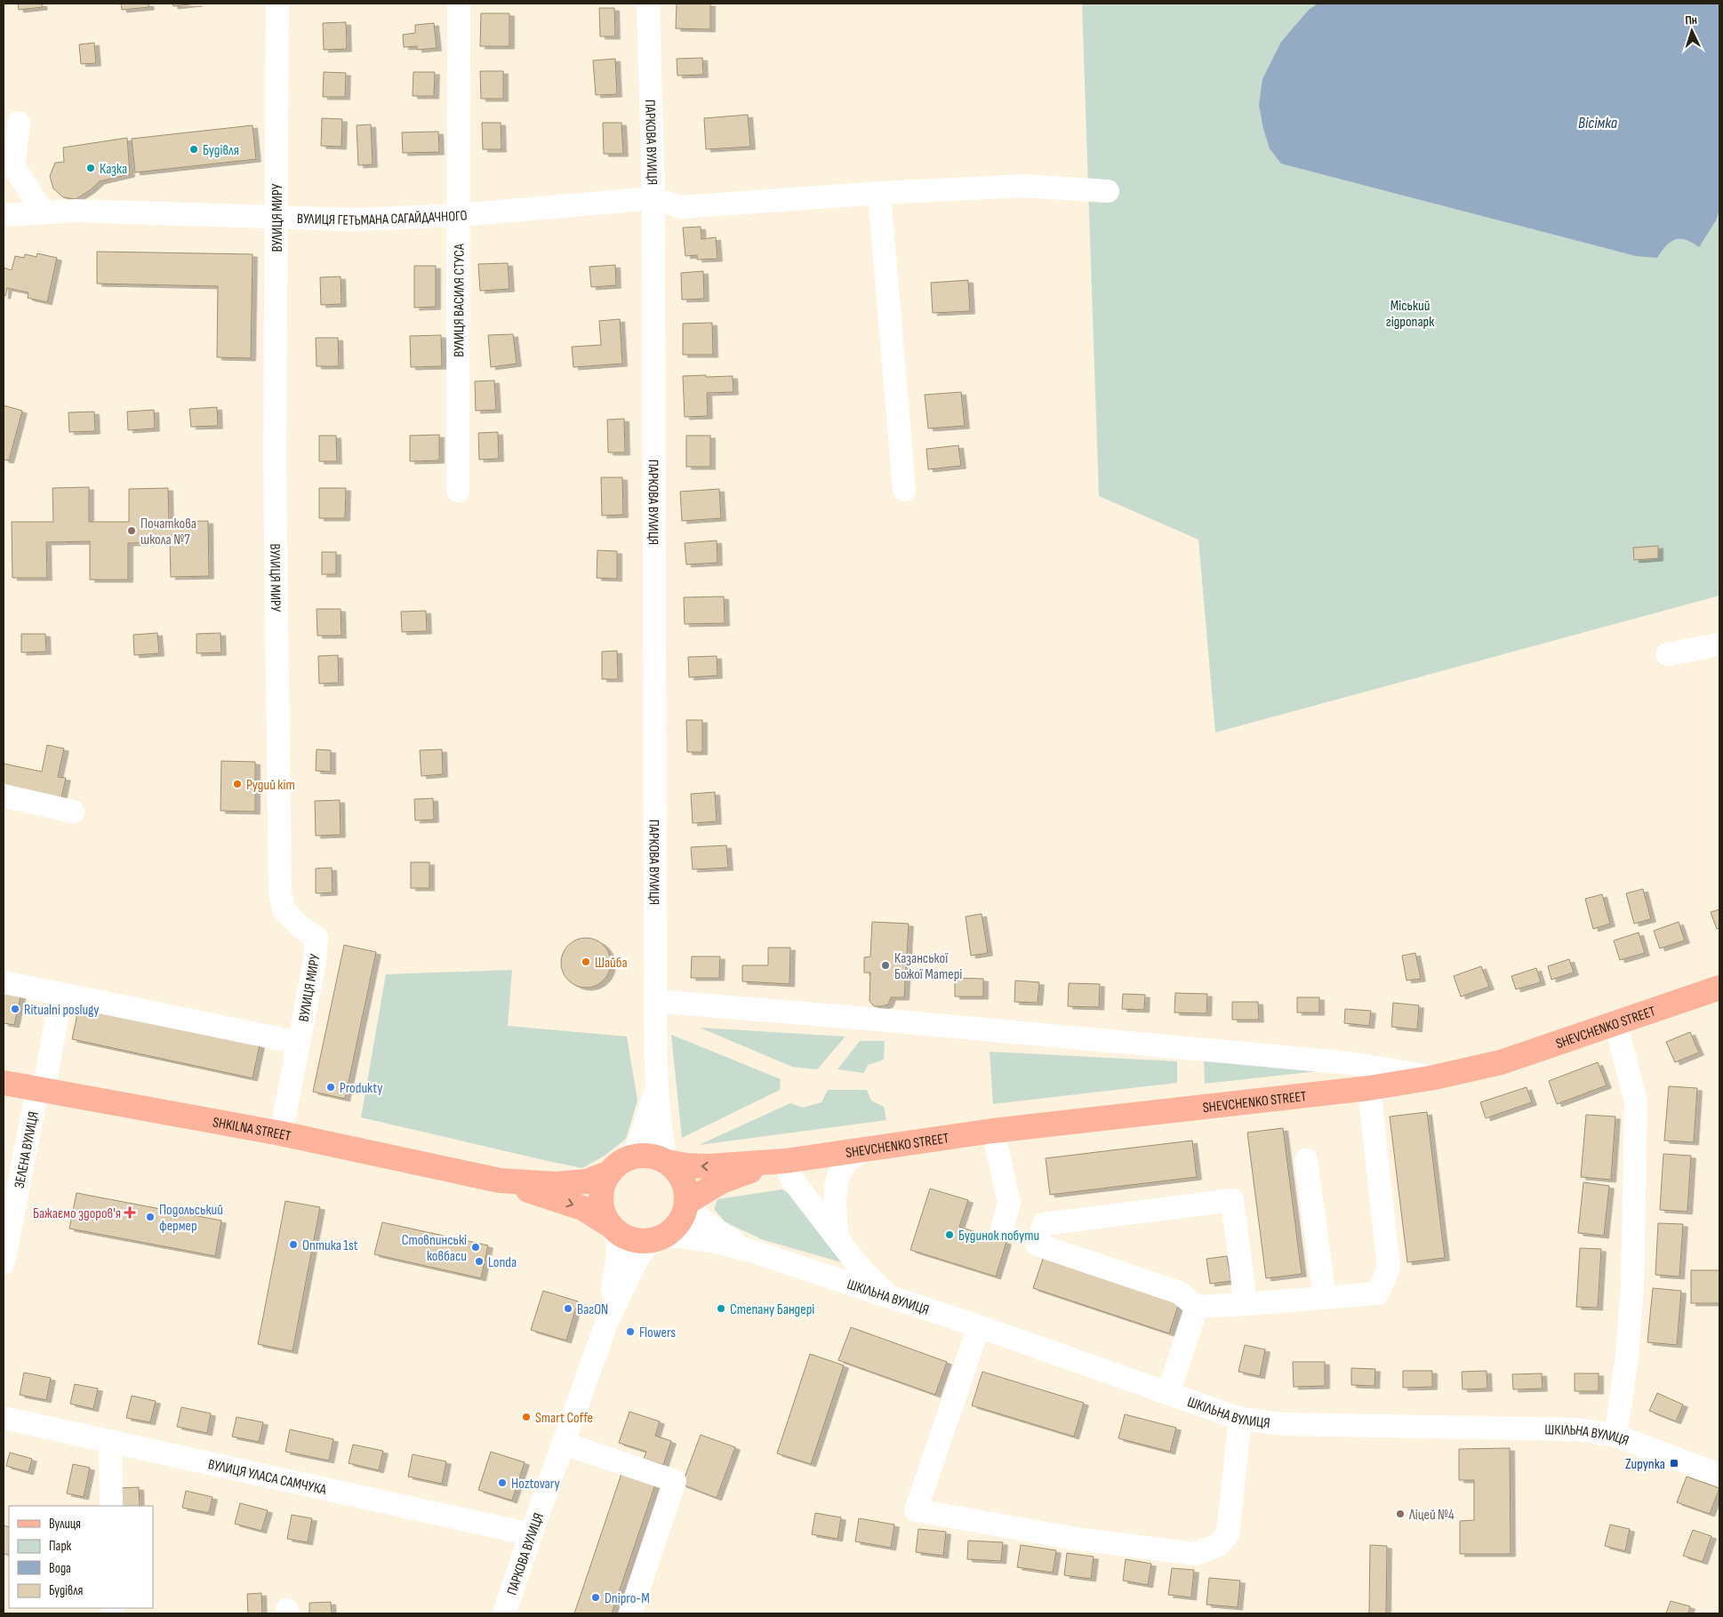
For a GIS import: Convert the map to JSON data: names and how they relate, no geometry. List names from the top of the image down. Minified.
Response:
{"streets":{"main road":["SHEVCHENKO STREET","SHKILNA STREET"],"street":["ПАРКОВА ВУЛИЦЯ","ВУЛИЦЯ ГЕТЬМАНА САГАЙДАЧНОГО","ВУЛИЦЯ МИРУ","ВУЛИЦЯ ВАСИЛЯ СТУСА","ЗЕЛЕНА ВУЛИЦЯ","ШКІЛЬНА ВУЛИЦЯ","ВУЛИЦЯ УЛАСА САМЧУКА"]},"crossings":[["ПАРКОВА ВУЛИЦЯ","ВУЛИЦЯ ГЕТЬМАНА САГАЙДАЧНОГО"],["ПАРКОВА ВУЛИЦЯ","SHEVCHENKO STREET"],["ПАРКОВА ВУЛИЦЯ","SHKILNA STREET"],["ПАРКОВА ВУЛИЦЯ","ВУЛИЦЯ УЛАСА САМЧУКА"],["ВУЛИЦЯ ГЕТЬМАНА САГАЙДАЧНОГО","ВУЛИЦЯ МИРУ"],["ВУЛИЦЯ ГЕТЬМАНА САГАЙДАЧНОГО","ВУЛИЦЯ ВАСИЛЯ СТУСА"],["ВУЛИЦЯ МИРУ","SHKILNA STREET"],["SHEVCHENKO STREET","SHKILNA STREET"],["SHKILNA STREET","ЗЕЛЕНА ВУЛИЦЯ"]],"water":["Вісімка"],"parks":["Міський гідропарк"],"places":{"other":["Будівля","Казка","Початкова школа №7","Рудий кіт","Шайба","Казанської Божої Матері","Ritualni poslugy","Produkty","Подольський фермер","Будинок побути","Оптика 1st","Стовпинські ковбаси","Londa","ВагON","Степану Бандері","Flowers","Smart Coffe","Hoztovary","Ліцей №4","Dnipro-M"],"health":["Бажаємо здоров'я"],"transit":["Zupynka"]},"legend":["Вулиця","Парк","Вода","Будівля"],"north":"top"}
